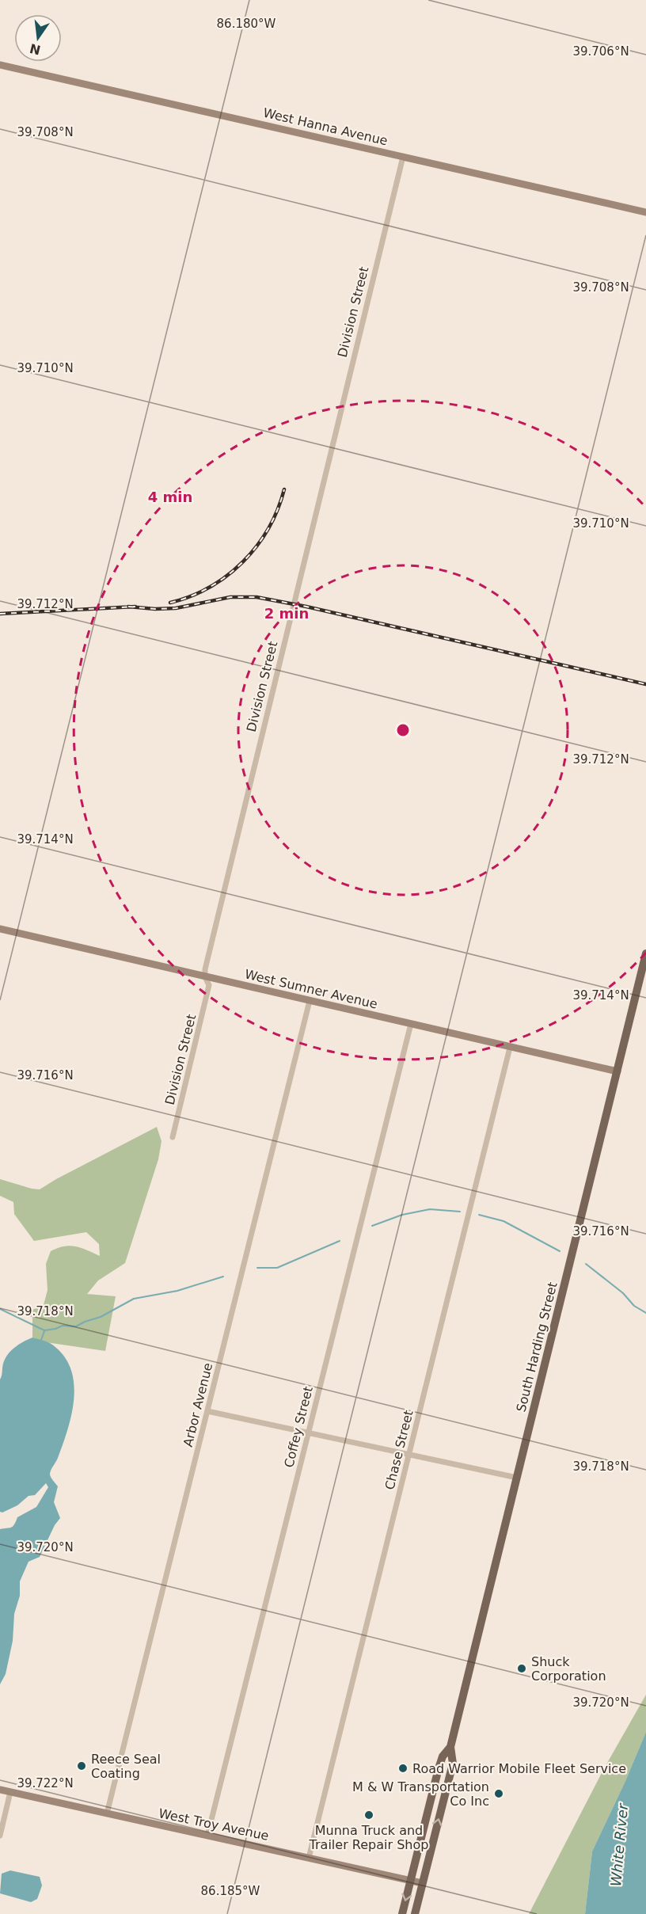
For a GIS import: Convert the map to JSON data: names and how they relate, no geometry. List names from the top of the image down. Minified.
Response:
{"streets":{"main road":["West Hanna Avenue","West Sumner Avenue","South Harding Street","West Troy Avenue"],"street":["Division Street","Arbor Avenue","Coffey Street","Chase Street"]},"crossings":[["West Hanna Avenue","Division Street"],["Division Street","West Sumner Avenue"],["West Sumner Avenue","South Harding Street"],["West Sumner Avenue","Arbor Avenue"],["West Sumner Avenue","Coffey Street"],["West Sumner Avenue","Chase Street"],["Arbor Avenue","West Troy Avenue"],["Coffey Street","West Troy Avenue"],["Chase Street","West Troy Avenue"]],"water":["White River"],"places":["Shuck Corporation","Reece Seal Coating","Road Warrior Mobile Fleet Service","M & W Transportation Co Inc","Munna Truck and Trailer Repair Shop"],"north":"bottom","coordinates":["86.180°W","39.706°N","39.708°N","39.710°N","39.712°N","39.714°N","39.716°N","39.718°N","39.720°N","39.722°N","86.185°W"],"rings":["4 min","2 min"]}
